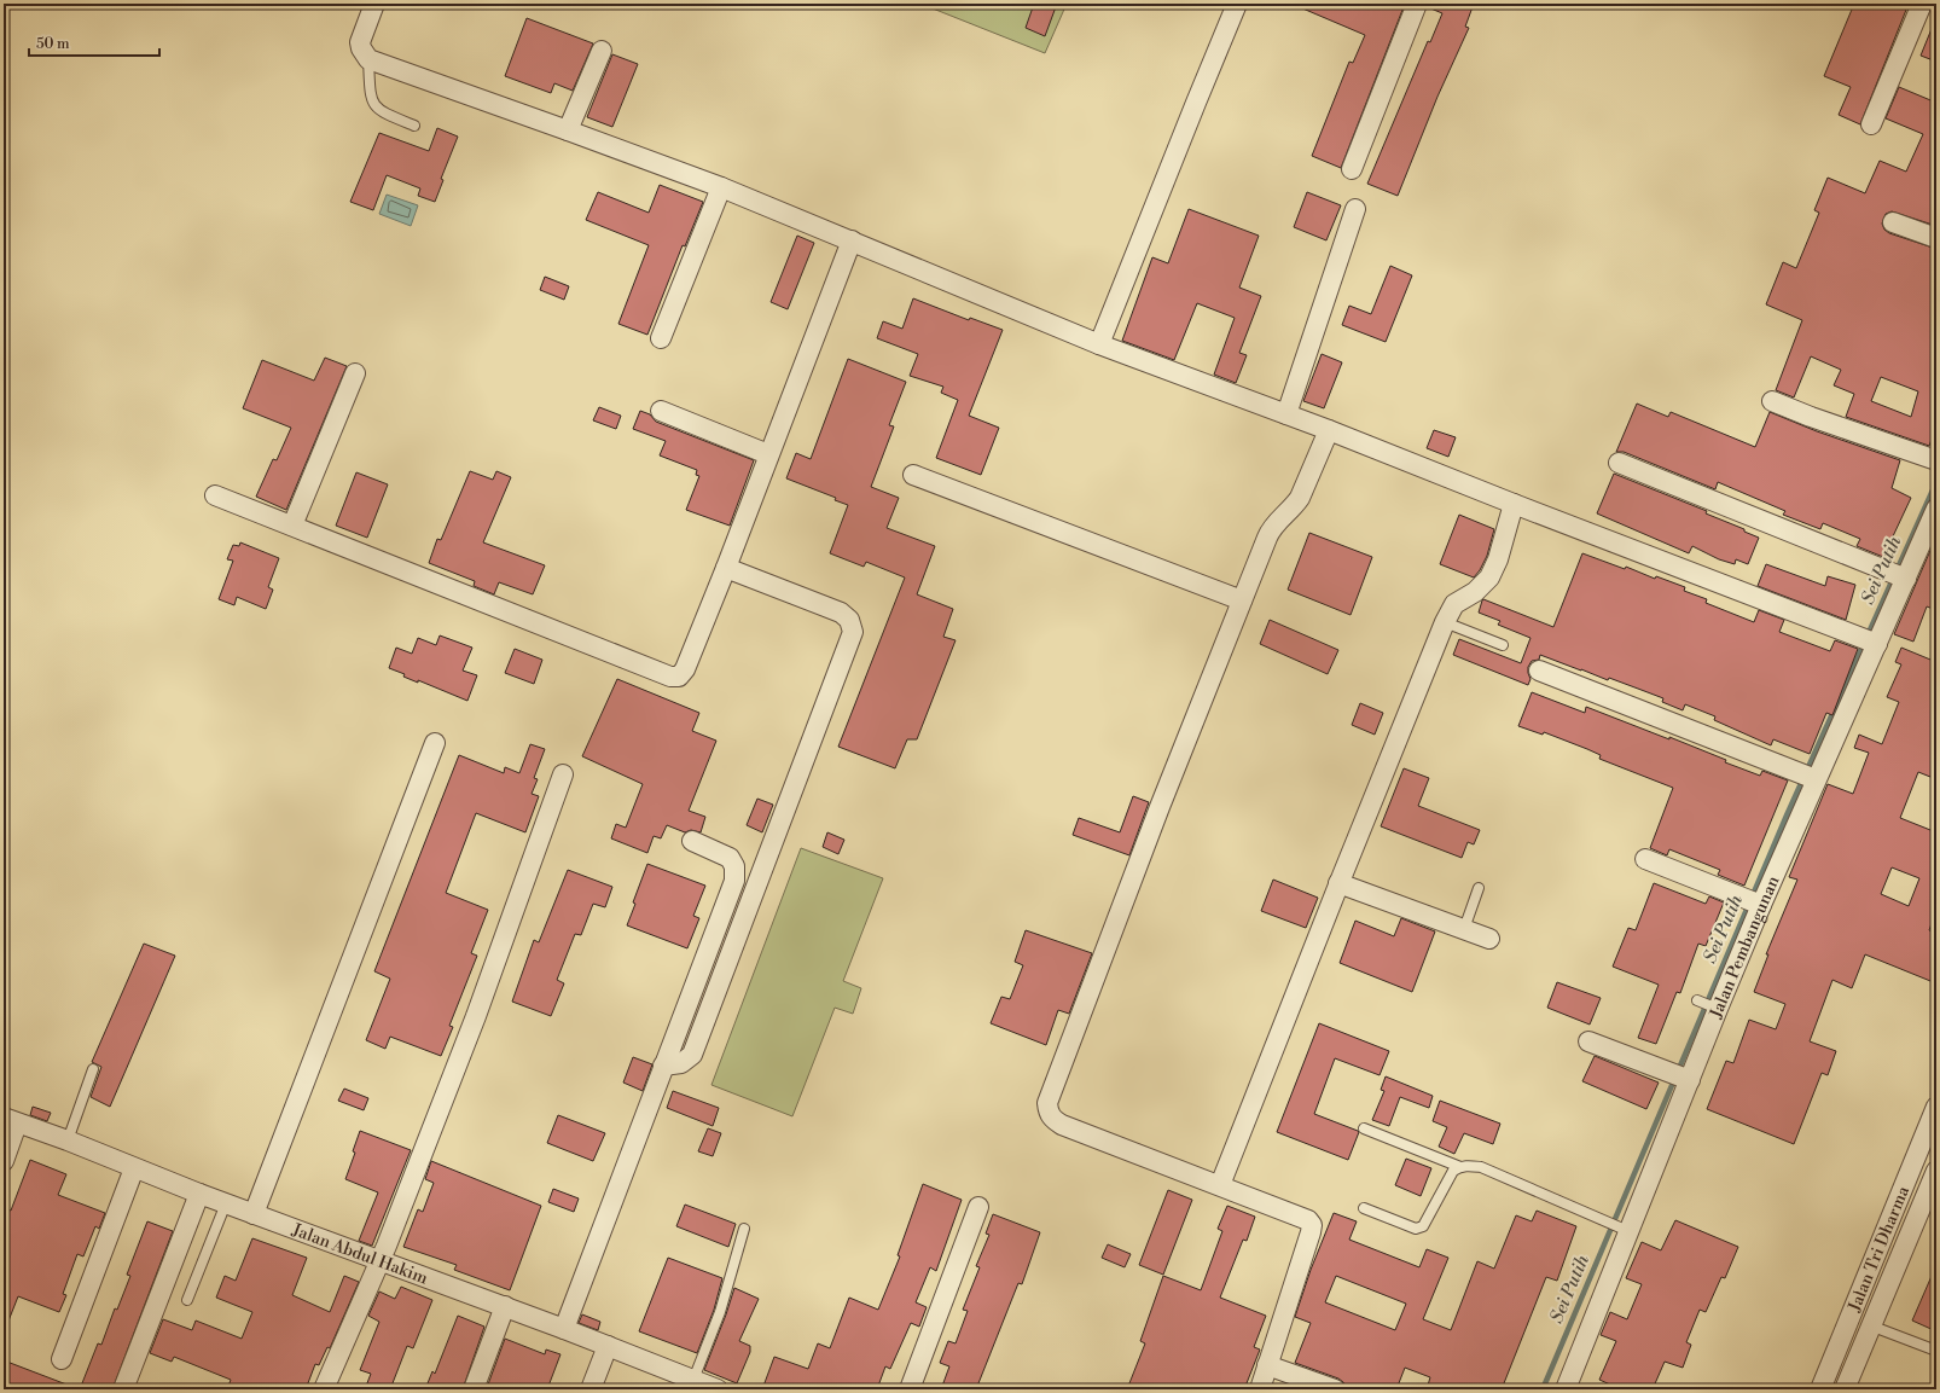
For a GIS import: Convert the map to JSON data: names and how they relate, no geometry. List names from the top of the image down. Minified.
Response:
{"streets":{"street":["Jalan Pembangunan","Jalan Tri Dharma","Jalan Abdul Hakim"]},"water":["Sei Putih"],"scale_bar":"50 m"}
